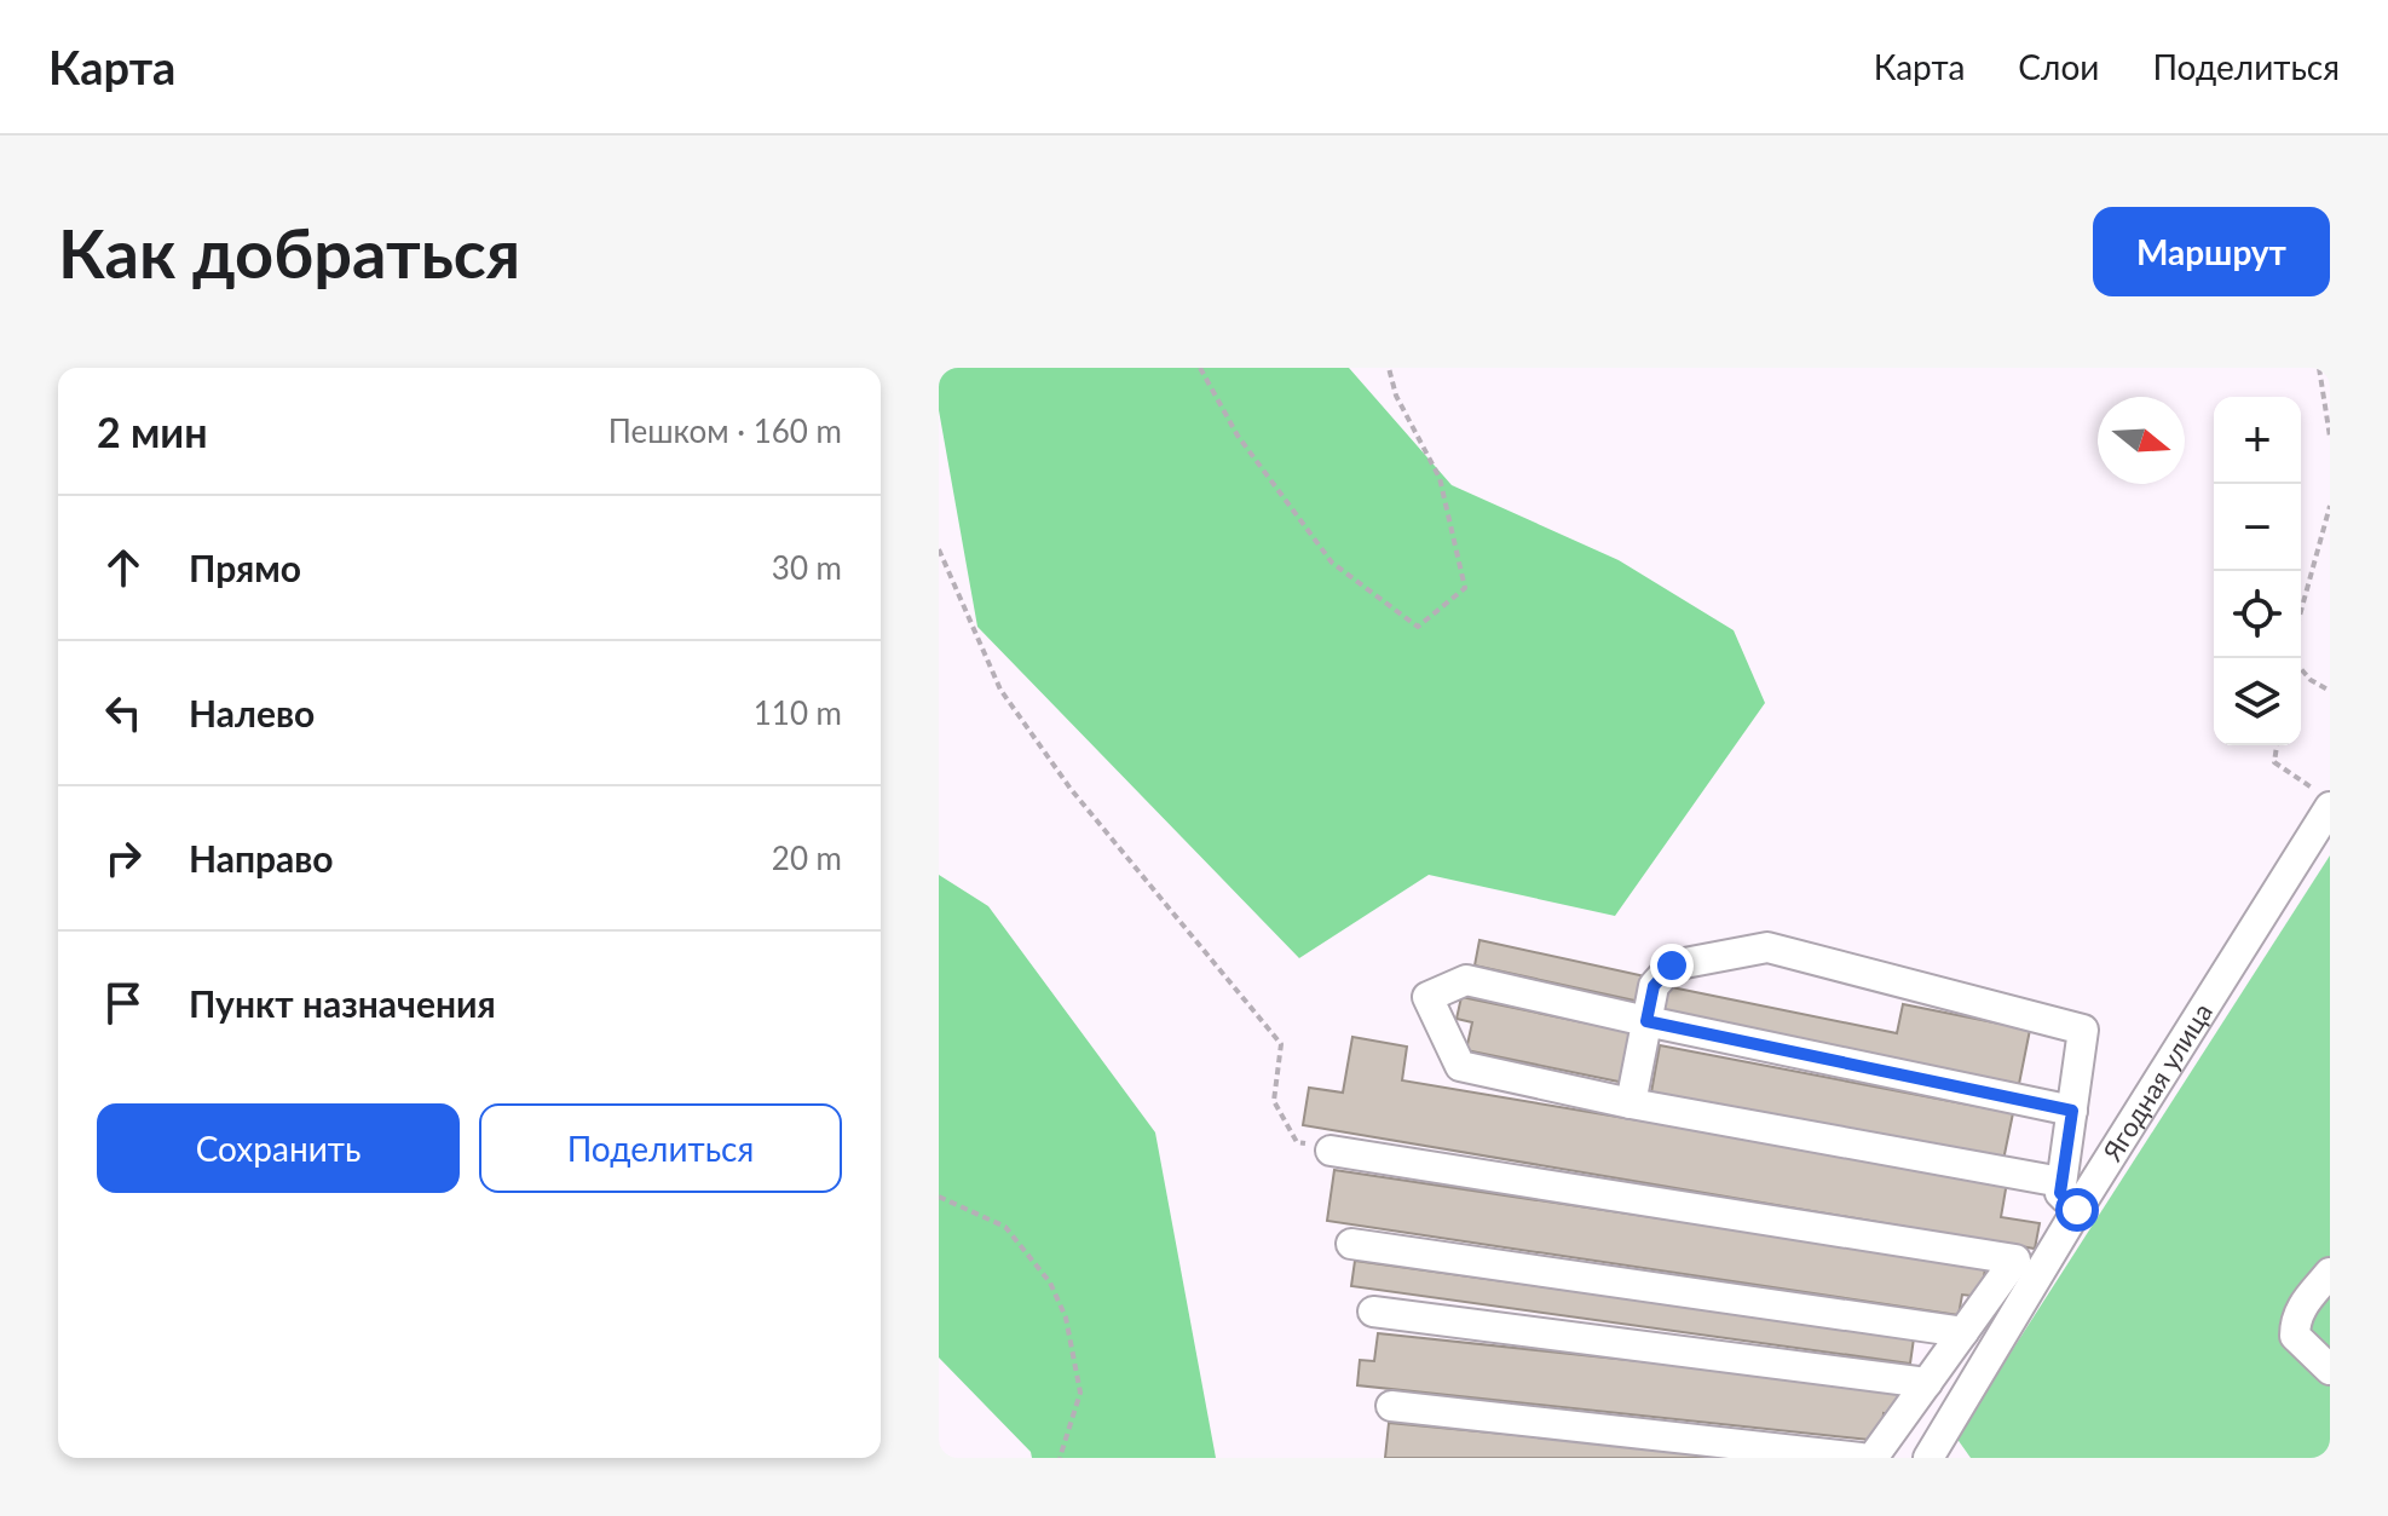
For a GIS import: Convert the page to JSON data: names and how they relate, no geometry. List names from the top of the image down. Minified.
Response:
{"streets":{"street":["Ягодная улица"]},"north":"right","page":{"header":"Карта","nav":["Карта","Слои","Поделиться"],"buttons":["Маршрут",["Сохранить","Поделиться"]],"title":"Как добраться","heading":["2 мин","Пешком · 160 m"],"map_buttons":["+","−"],"list":[["Прямо","30 m"],["Налево","110 m"],["Направо","20 m"],"Пункт назначения"]}}
